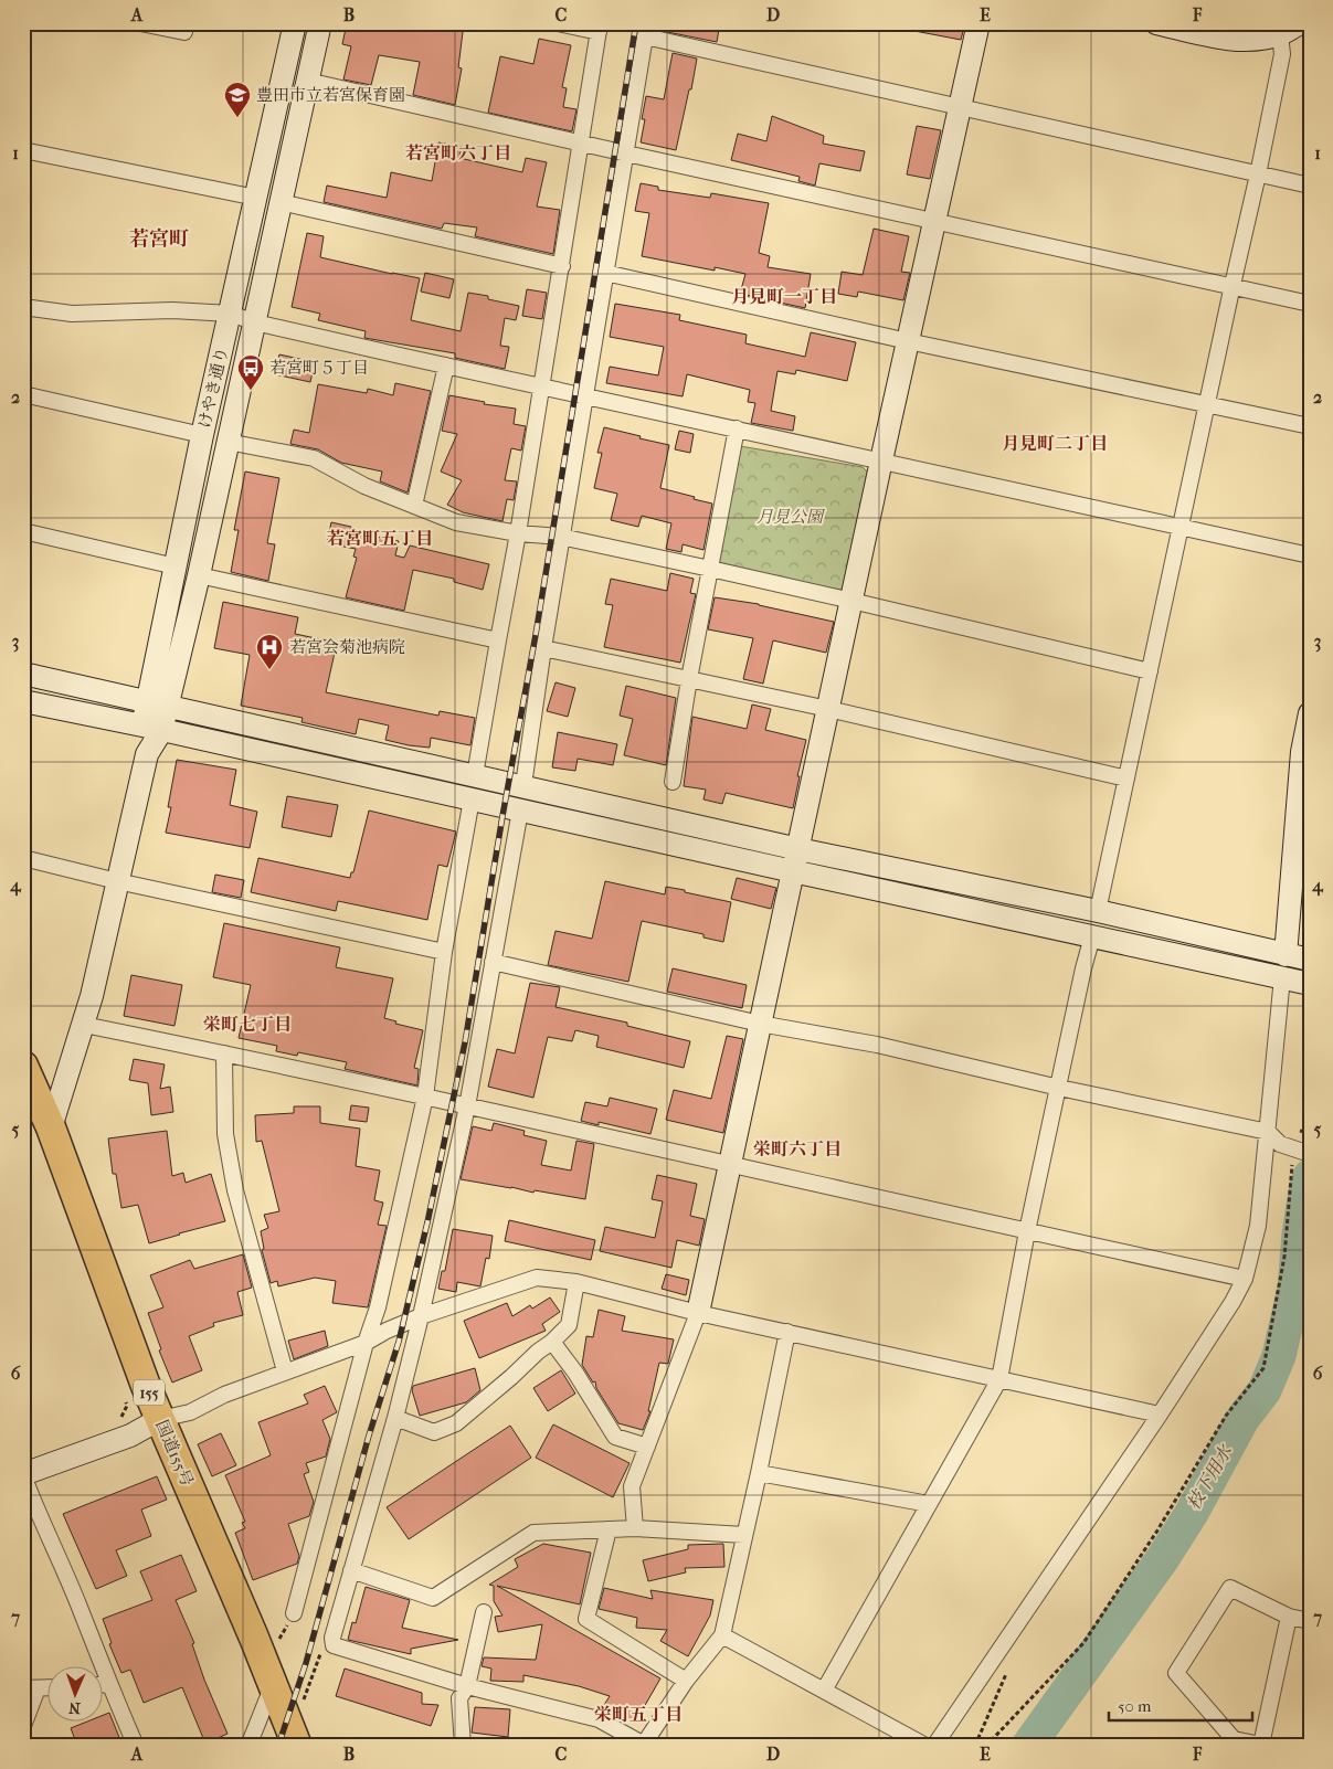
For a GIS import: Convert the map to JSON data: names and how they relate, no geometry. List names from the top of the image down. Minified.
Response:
{"streets":{"highway":["155","国道155号"],"street":["けやき通り"]},"districts":["若宮町六丁目","若宮町","月見町一丁目","月見町二丁目","若宮町五丁目","栄町七丁目","栄町六丁目","栄町五丁目"],"water":["枝下用水"],"parks":["月見公園"],"places":{"school or university":["豊田市立若宮保育園"],"bus stop":["若宮町５丁目"],"hospital":["若宮会菊池病院"]},"scale_bar":"50 m","north":"bottom","grid":{"columns":["A","B","C","D","E","F"],"rows":["1","2","3","4","5","6","7"]}}
